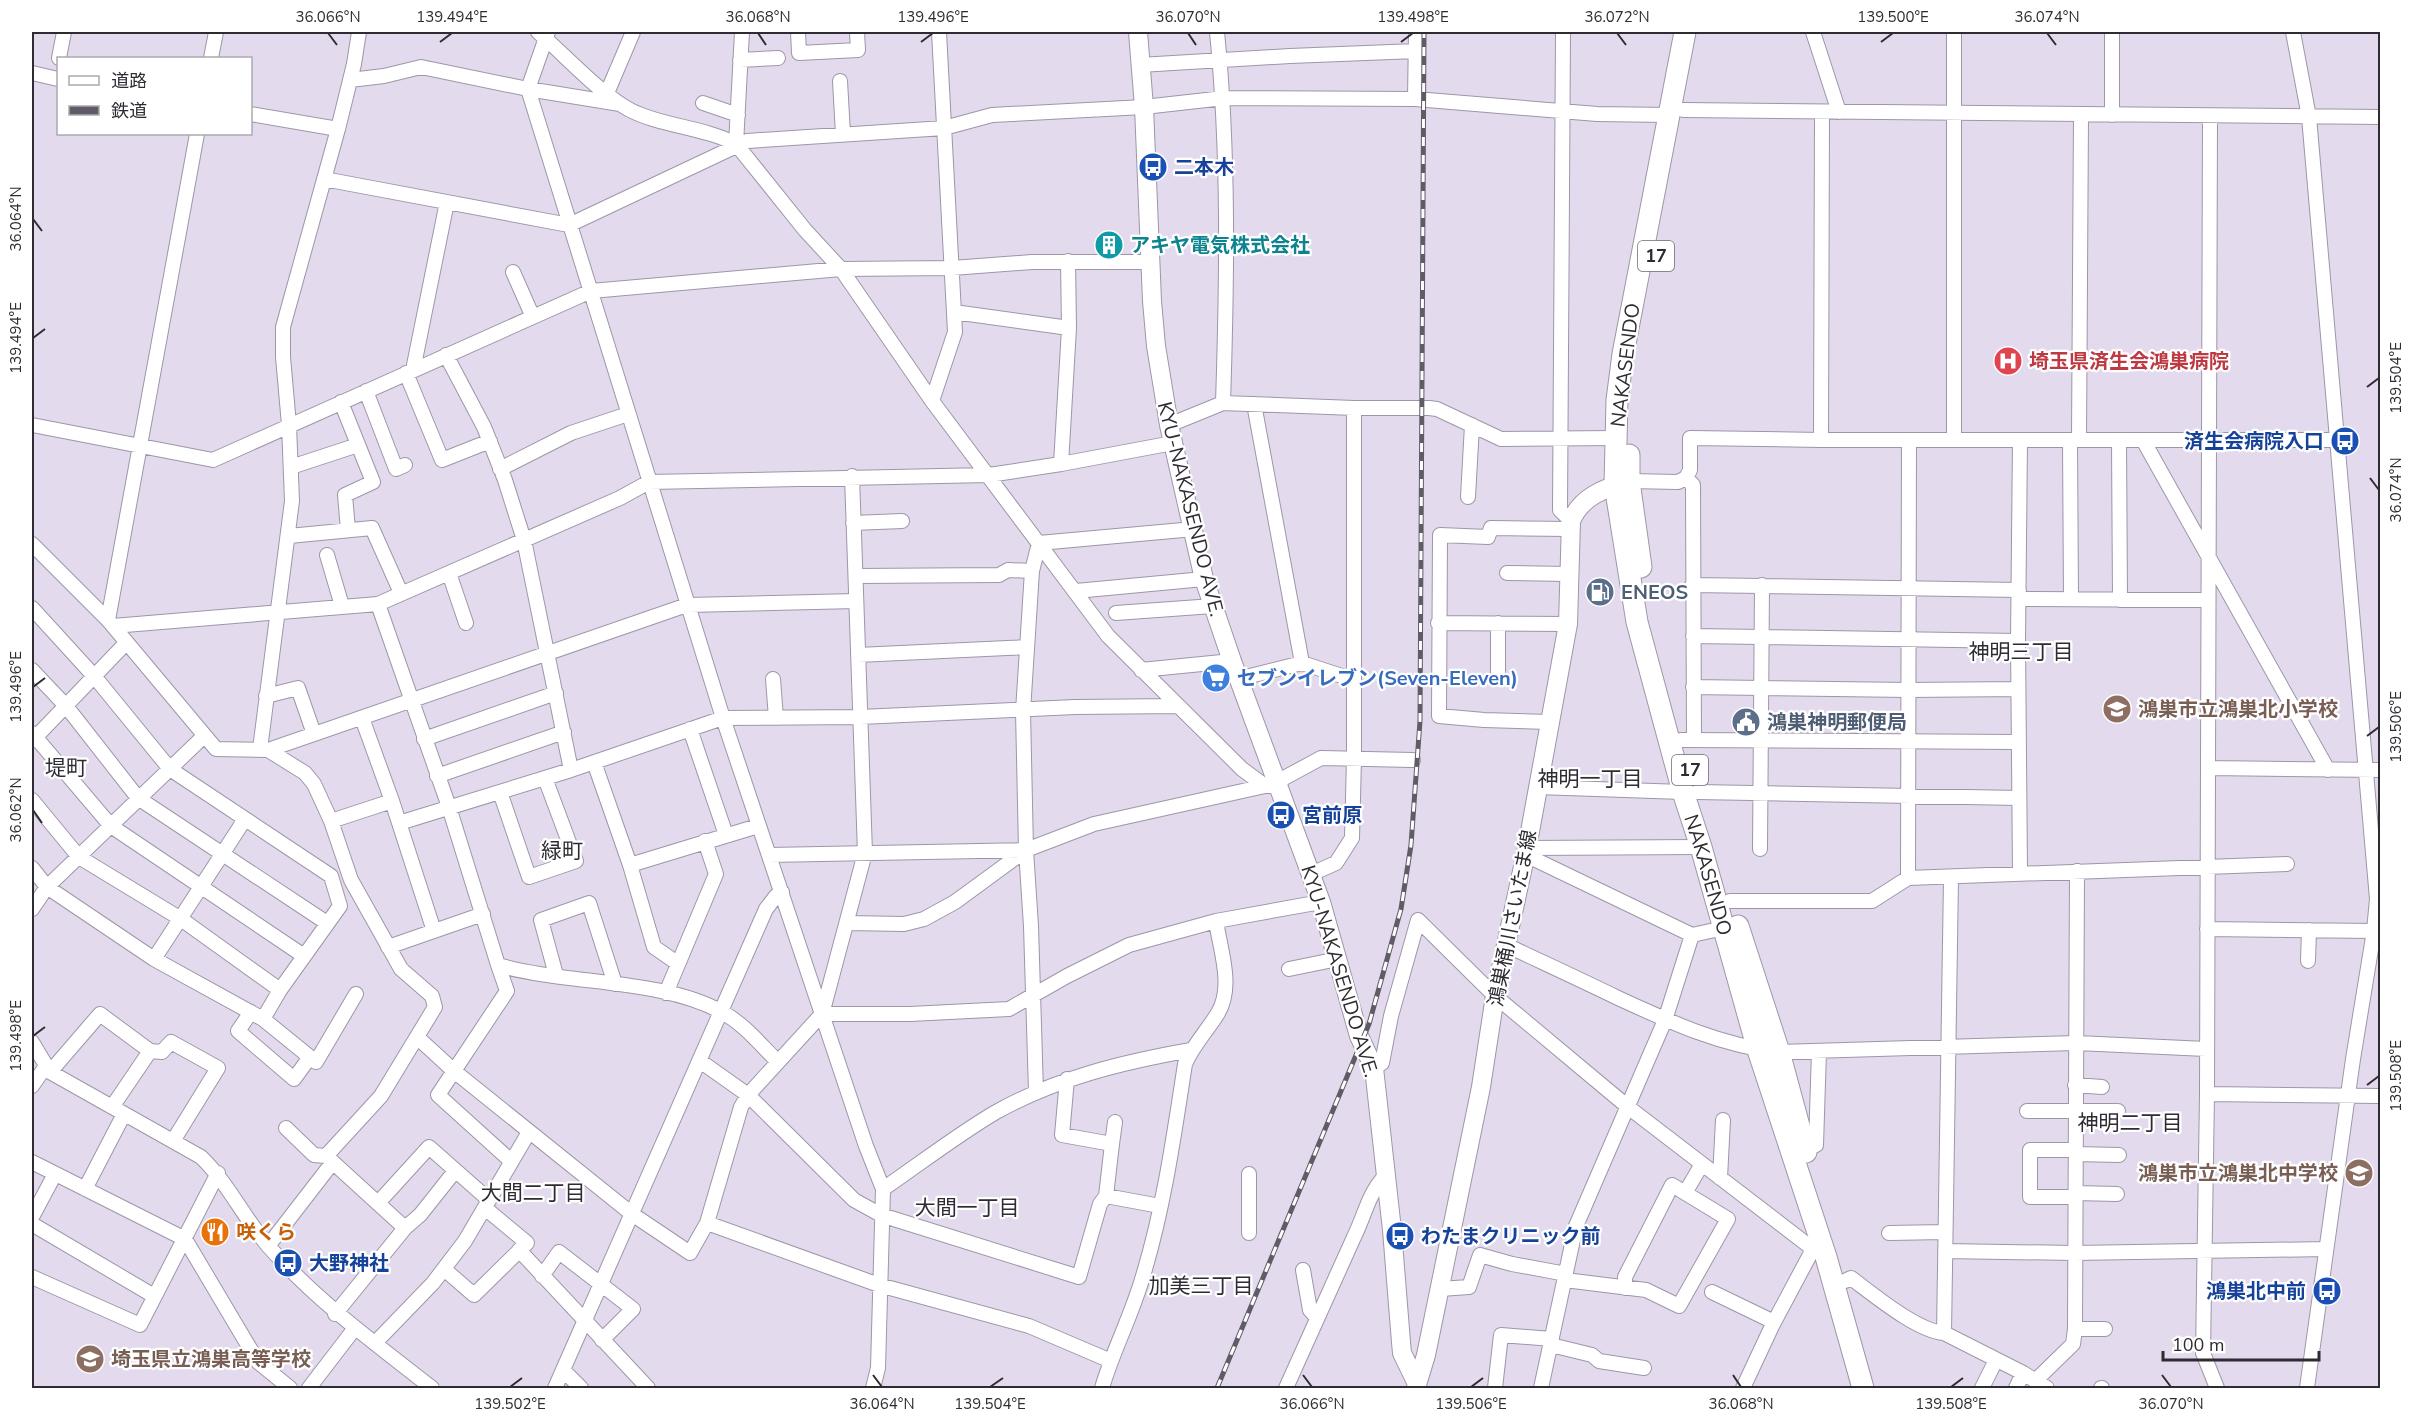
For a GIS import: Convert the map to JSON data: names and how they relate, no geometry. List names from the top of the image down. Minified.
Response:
{"streets":{"highway":["17","NAKASENDO"],"main road":["KYU-NAKASENDO AVE.","鴻巣桶川さいたま線"]},"crossings":[["KYU-NAKASENDO AVE.","鴻巣桶川さいたま線"]],"districts":["神明三丁目","堤町","神明一丁目","緑町","神明二丁目","大間二丁目","大間一丁目","加美三丁目"],"places":{"bus stop":["二本木","済生会病院入口","宮前原","わたまクリニック前","大野神社","鴻巣北中前"],"building":["アキヤ電気株式会社"],"hospital":["埼玉県済生会鴻巣病院"],"fuel station":["ENEOS"],"supermarket":["セブンイレブン(Seven-Eleven)"],"school or university":["鴻巣市立鴻巣北小学校","鴻巣市立鴻巣北中学校","埼玉県立鴻巣高等学校"],"public building":["鴻巣神明郵便局"],"restaurant":["咲くら"]},"legend":["道路","鉄道"],"scale_bar":"100 m","coordinates":["36.066°N","139.494°E","36.068°N","139.496°E","36.070°N","139.498°E","36.072°N","139.500°E","36.074°N","36.064°N","139.504°E","139.506°E","36.062°N","139.508°E","139.502°E"]}
